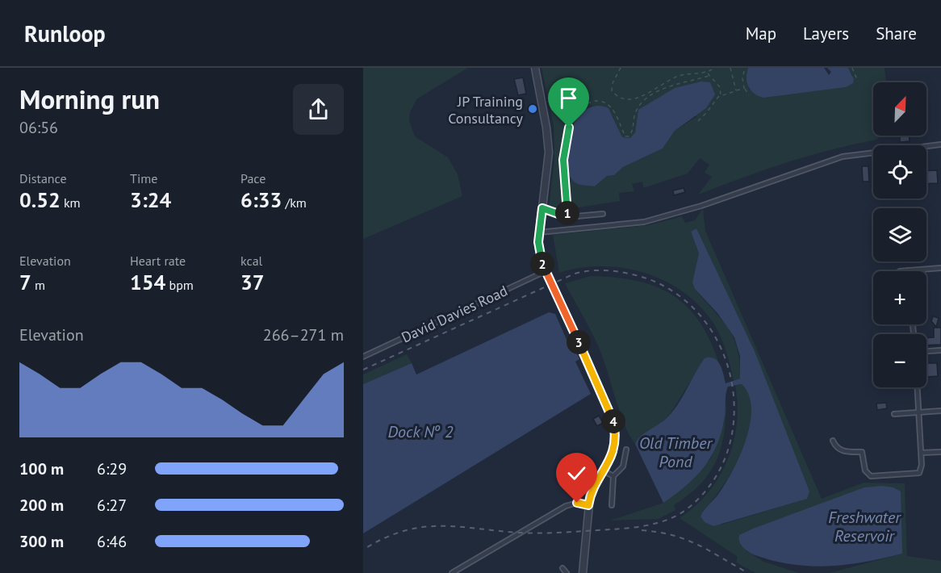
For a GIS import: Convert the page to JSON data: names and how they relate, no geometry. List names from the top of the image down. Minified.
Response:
{"streets":{"lane":["David Davies Road"]},"water":["Dock Nº 2","Old Timber Pond","Freshwater Reservoir"],"places":["JP Training Consultancy"],"north":"top right","page":{"header":"Runloop","nav":["Map","Layers","Share"],"heading":["Morning run","06:56"],"map_buttons":["+","−"],"stats":[["Distance","0.52 km"],["Time","3:24"],["Pace","6:33 /km"],["Elevation","7 m"],["Heart rate","154 bpm"],["kcal","37"]],"pins":["1","2","3","4"],"chart":["Elevation","266–271 m"],"list":[{"name":"100 m","note":"6:29"},{"name":"200 m","note":"6:27"},{"name":"300 m","note":"6:46"}]}}
